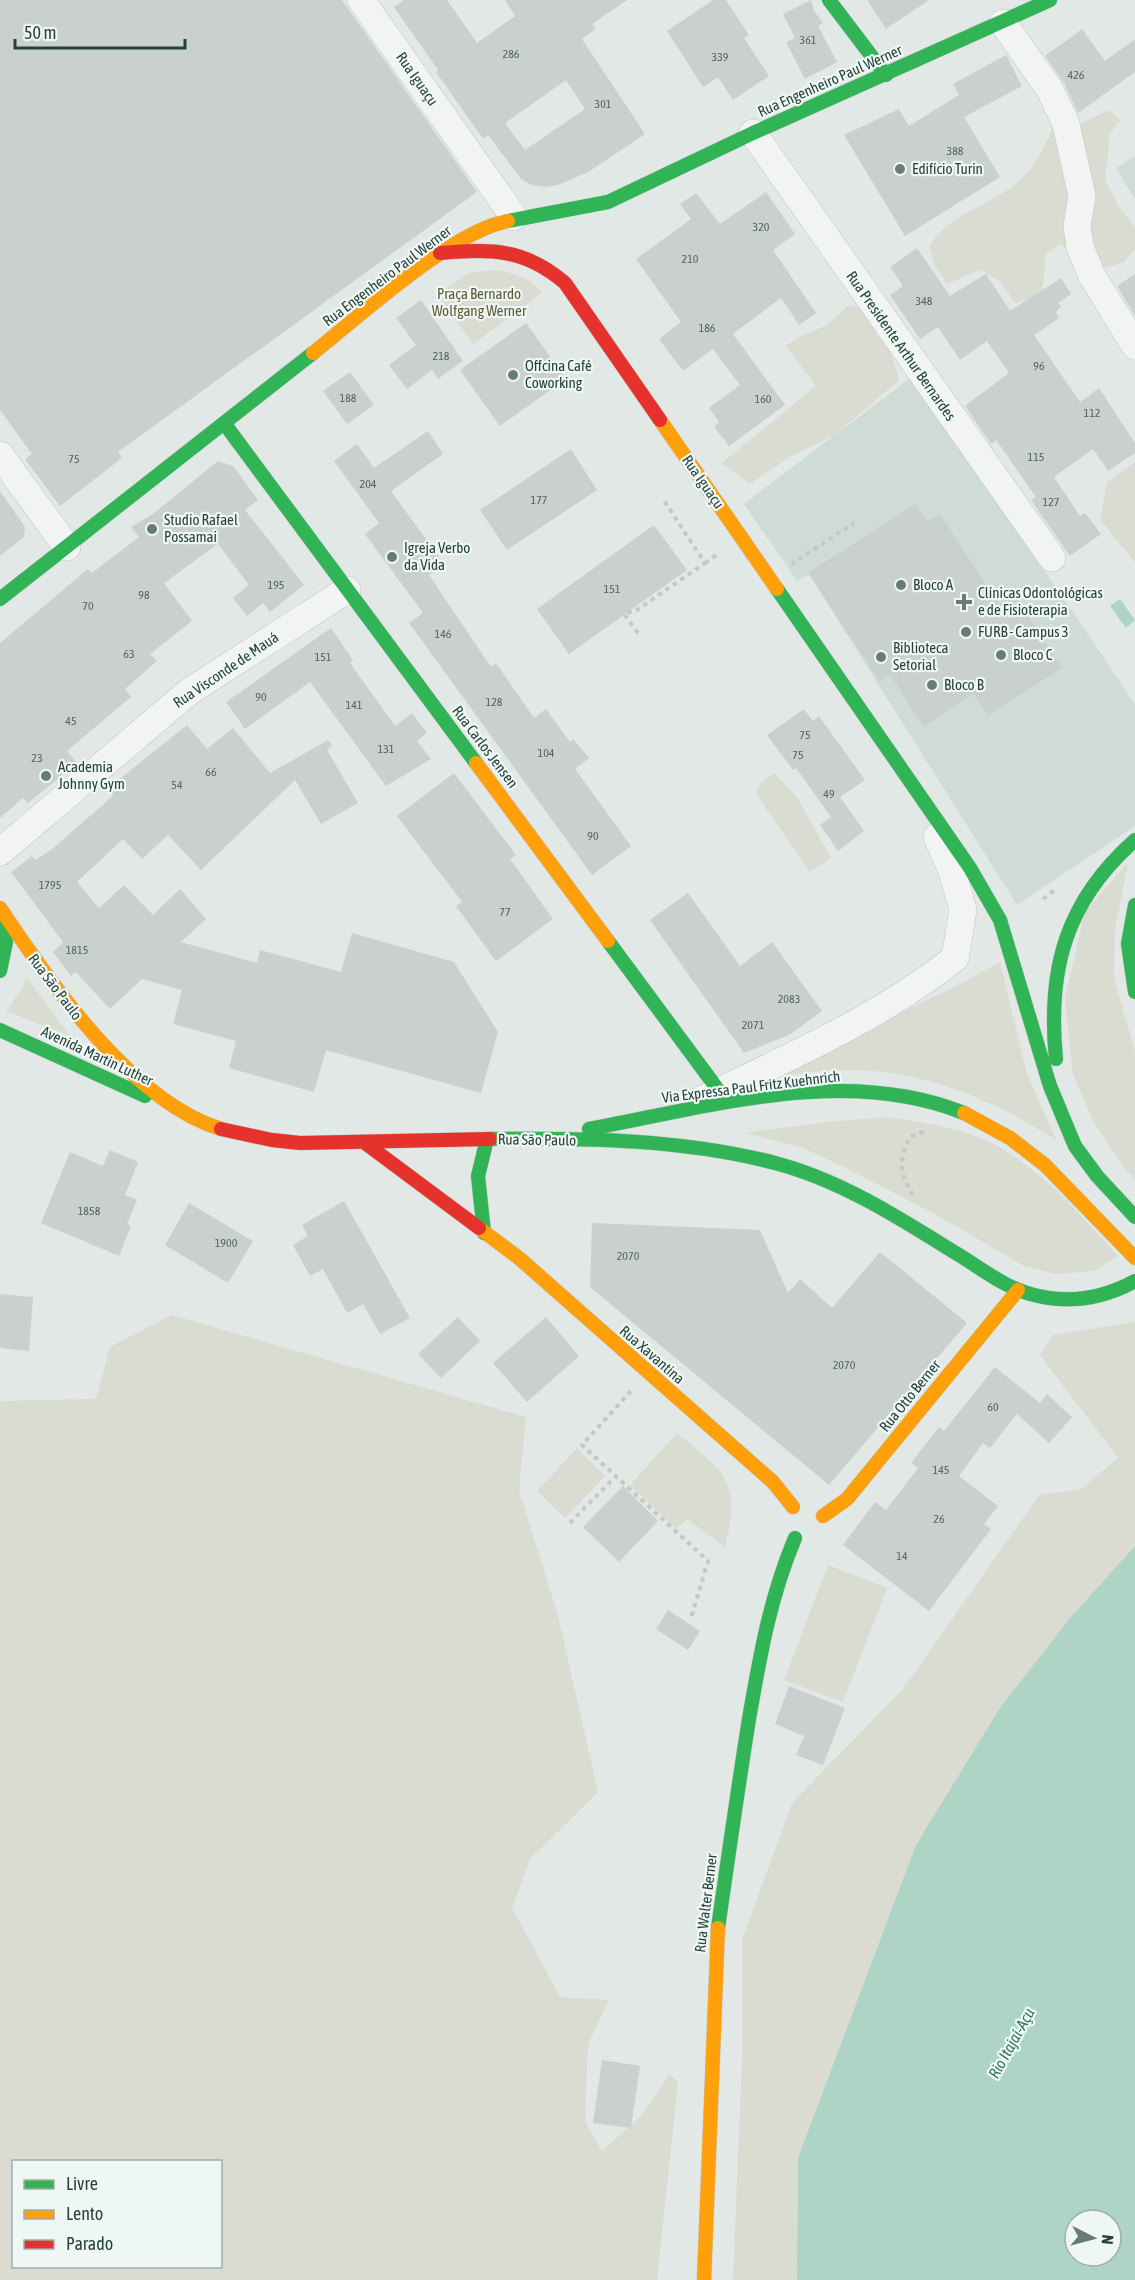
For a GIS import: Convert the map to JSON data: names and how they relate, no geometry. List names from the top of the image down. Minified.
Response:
{"streets":{"main road":["Rua Iguaçu","Rua Engenheiro Paul Werner","Rua Carlos Jensen","Rua São Paulo","Avenida Martin Luther","Via Expressa Paul Fritz Kuehnrich","Rua Xavantina","Rua Otto Berner","Rua Walter Berner"],"street":["Rua Presidente Arthur Bernardes","Rua Visconde de Mauá"]},"crossings":[["Rua Iguaçu","Rua Engenheiro Paul Werner"],["Rua Engenheiro Paul Werner","Rua Presidente Arthur Bernardes"],["Rua Engenheiro Paul Werner","Rua Carlos Jensen"],["Rua Visconde de Mauá","Rua Carlos Jensen"],["Rua São Paulo","Avenida Martin Luther"],["Rua São Paulo","Via Expressa Paul Fritz Kuehnrich"],["Rua São Paulo","Rua Xavantina"],["Rua São Paulo","Rua Otto Berner"]],"water":["Rio Itajaí-Açu"],"parks":["Praça Bernardo Wolfgang Werner"],"places":{"other":["Edifício Turin","Offcina Café Coworking","Studio Rafael Possamai","Igreja Verbo da Vida","Bloco A","FURB - Campus 3","Bloco C","Biblioteca Setorial","Bloco B","Academia Johnny Gym"],"health":["Clínicas Odontológicas e de Fisioterapia"]},"house_numbers":["361","286","339","426","301","388","320","210","348","186","218","96","188","160","112","115","75","204","177","127","195","151","98","70","146","63","151","90","128","141","45","75","131","104","75","23","66","54","49","90","1795","77","1815","2083","2071","1858","1900","2070","2070","60","145","26","14"],"legend":["Livre","Lento","Parado"],"scale_bar":"50 m","north":"right"}
